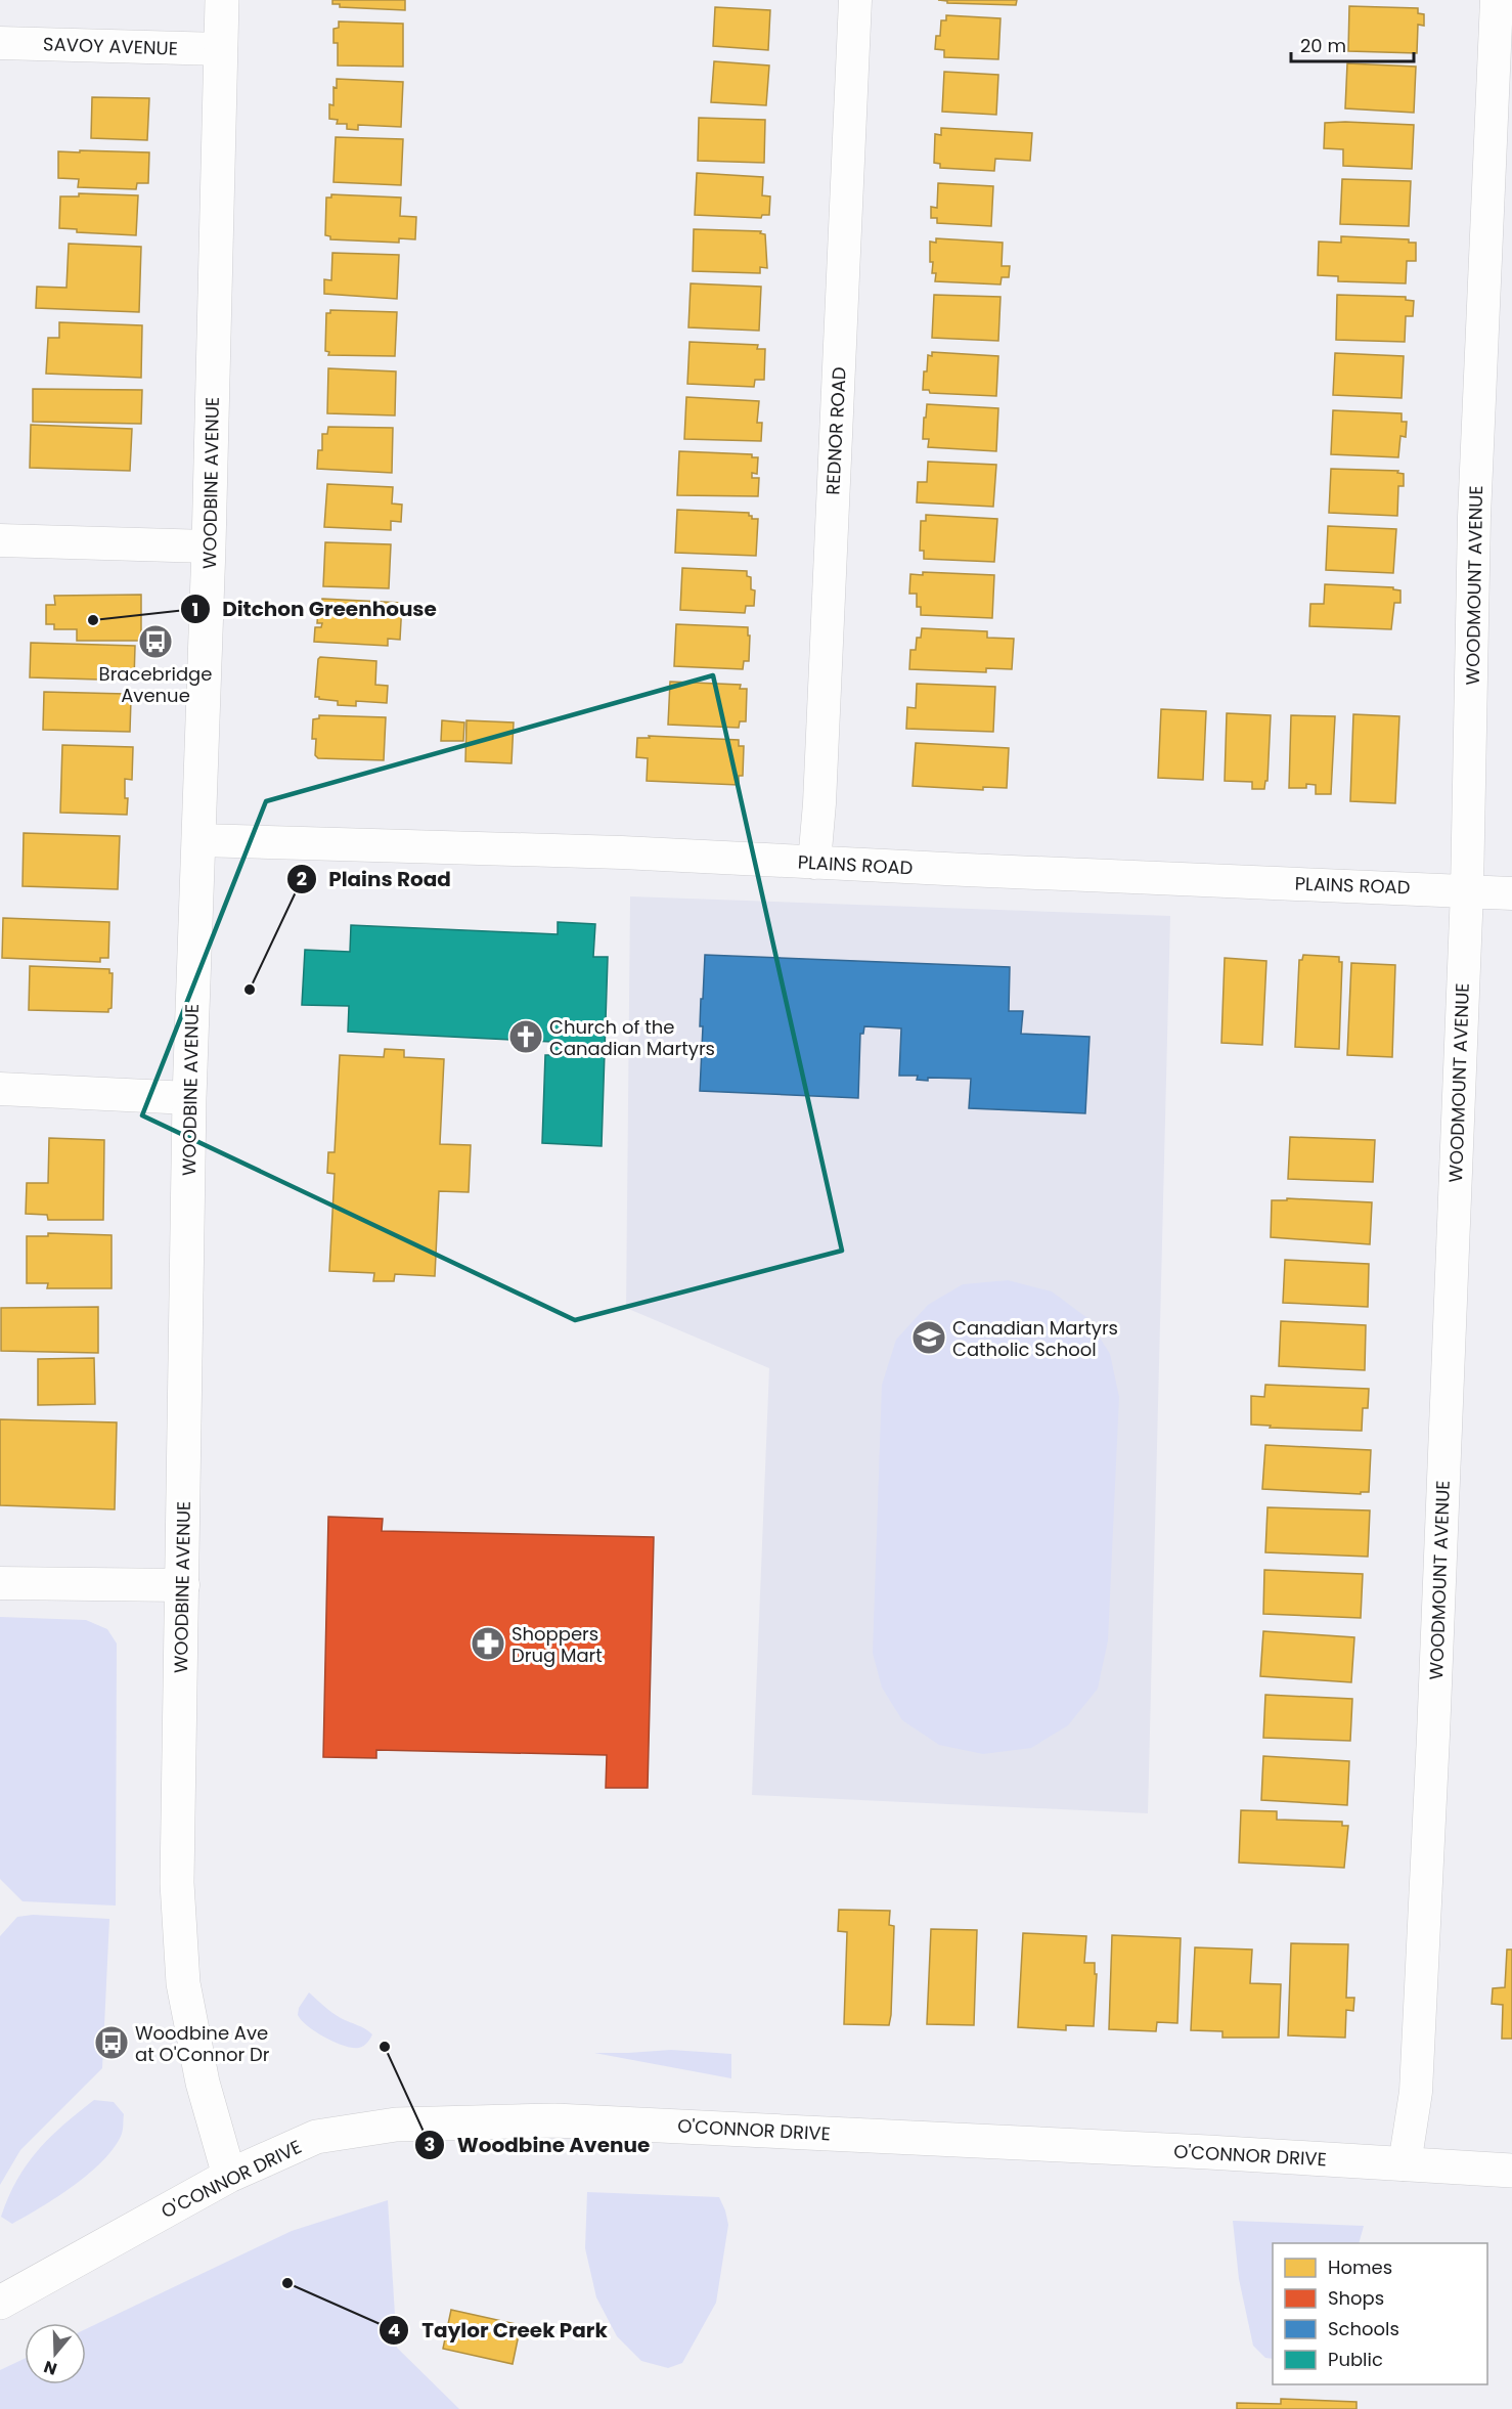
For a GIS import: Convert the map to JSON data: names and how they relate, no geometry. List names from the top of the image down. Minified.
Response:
{"streets":{"main road":["WOODBINE AVENUE","O'CONNOR DRIVE"],"street":["SAVOY AVENUE","REDNOR ROAD","WOODMOUNT AVENUE","PLAINS ROAD"]},"crossings":[["SAVOY AVENUE","WOODBINE AVENUE"],["REDNOR ROAD","PLAINS ROAD"],["WOODBINE AVENUE","PLAINS ROAD"],["WOODBINE AVENUE","O'CONNOR DRIVE"],["WOODMOUNT AVENUE","PLAINS ROAD"],["WOODMOUNT AVENUE","O'CONNOR DRIVE"]],"places":{"other":["Ditchon Greenhouse","Plains Road","Woodbine Avenue","Taylor Creek Park"],"bus stop":["Bracebridge Avenue","Woodbine Ave at O'Connor Dr"],"church":["Church of the Canadian Martyrs"],"school or university":["Canadian Martyrs Catholic School"],"pharmacy":["Shoppers Drug Mart"]},"legend":["Homes","Shops","Schools","Public"],"scale_bar":"20 m","north":"bottom"}
